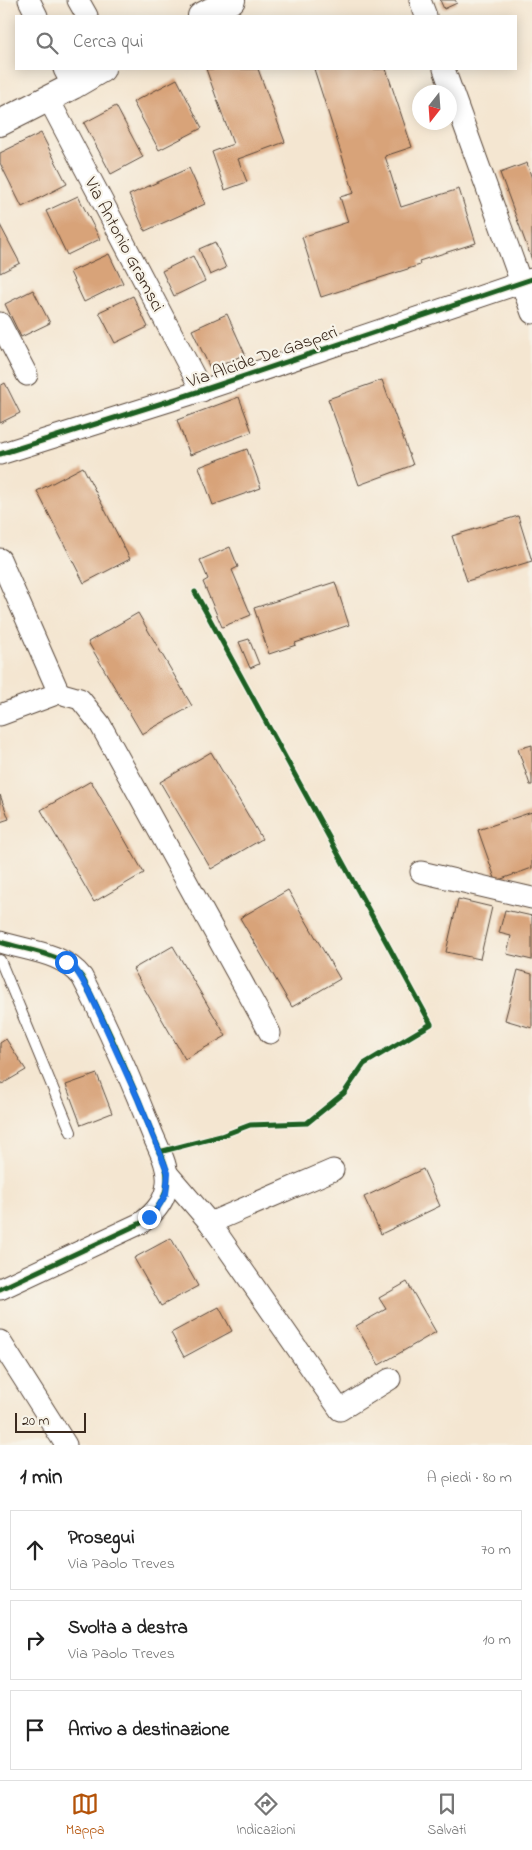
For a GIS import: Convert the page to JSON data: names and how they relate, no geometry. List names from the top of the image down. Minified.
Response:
{"streets":{"street":["Via Antonio Gramsci","Via Alcide De Gasperi"]},"crossings":[["Via Antonio Gramsci","Via Alcide De Gasperi"]],"scale_bar":"20 m","north":"bottom","page":{"search":"Cerca qui","scale":"20 m","heading":["1 min","A piedi · 80 m"],"list":[["Prosegui","Via Paolo Treves","70 m"],["Svolta a destra","Via Paolo Treves","10 m"],"Arrivo a destinazione"],"nav":["Mappa","Indicazioni","Salvati"]}}
